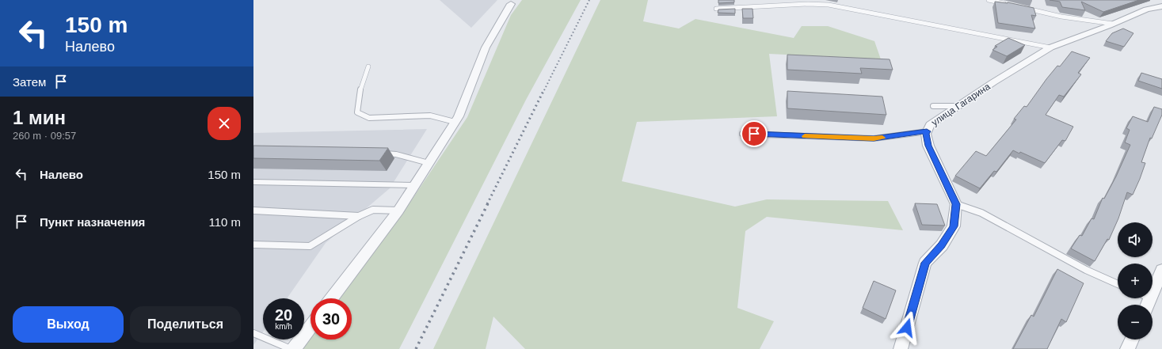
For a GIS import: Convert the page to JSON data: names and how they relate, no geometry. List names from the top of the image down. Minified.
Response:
{"streets":{"street":["улица Гагарина"]},"page":{"turn":["150 m","Налево"],"then":"Затем","heading":["1 мин","260 m · 09:57"],"list":[{"name":"Налево","value":"150 m"},{"name":"Пункт назначения","value":"110 m"}],"map_buttons":["+","−"],"speed":"20 km/h","limit":"30","buttons":["Выход","Поделиться"]}}
